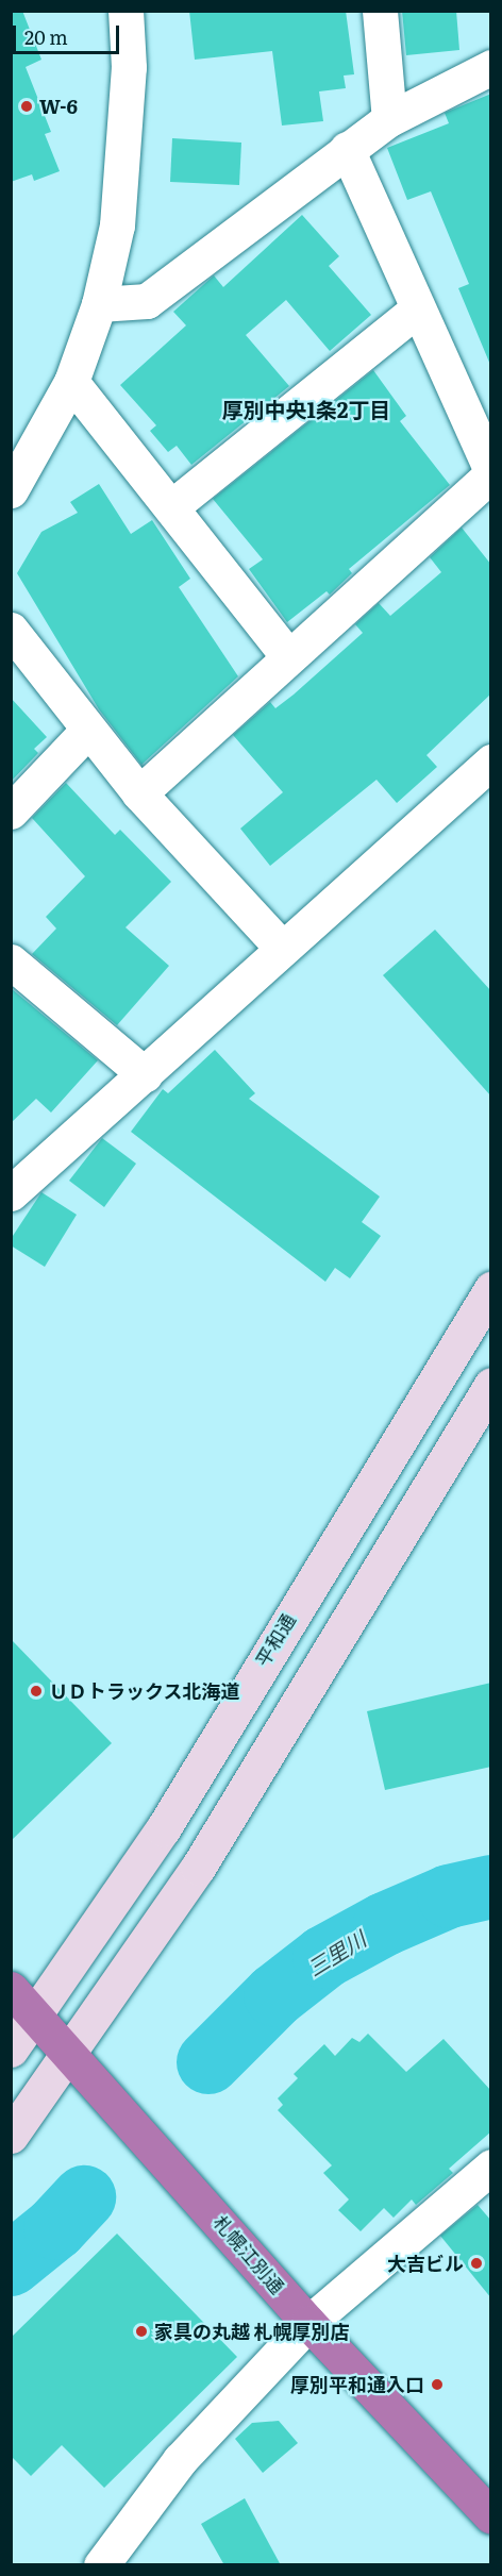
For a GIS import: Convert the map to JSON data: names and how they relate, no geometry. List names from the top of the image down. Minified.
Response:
{"streets":{"highway":["札幌江別通"],"street":["平和通"]},"crossings":[["平和通","札幌江別通"]],"districts":["厚別中央1条2丁目"],"water":["三里川"],"places":["W-6","ＵＤトラックス北海道","大吉ビル","家具の丸越 札幌厚別店","厚別平和通入口"],"scale_bar":"20 m"}
